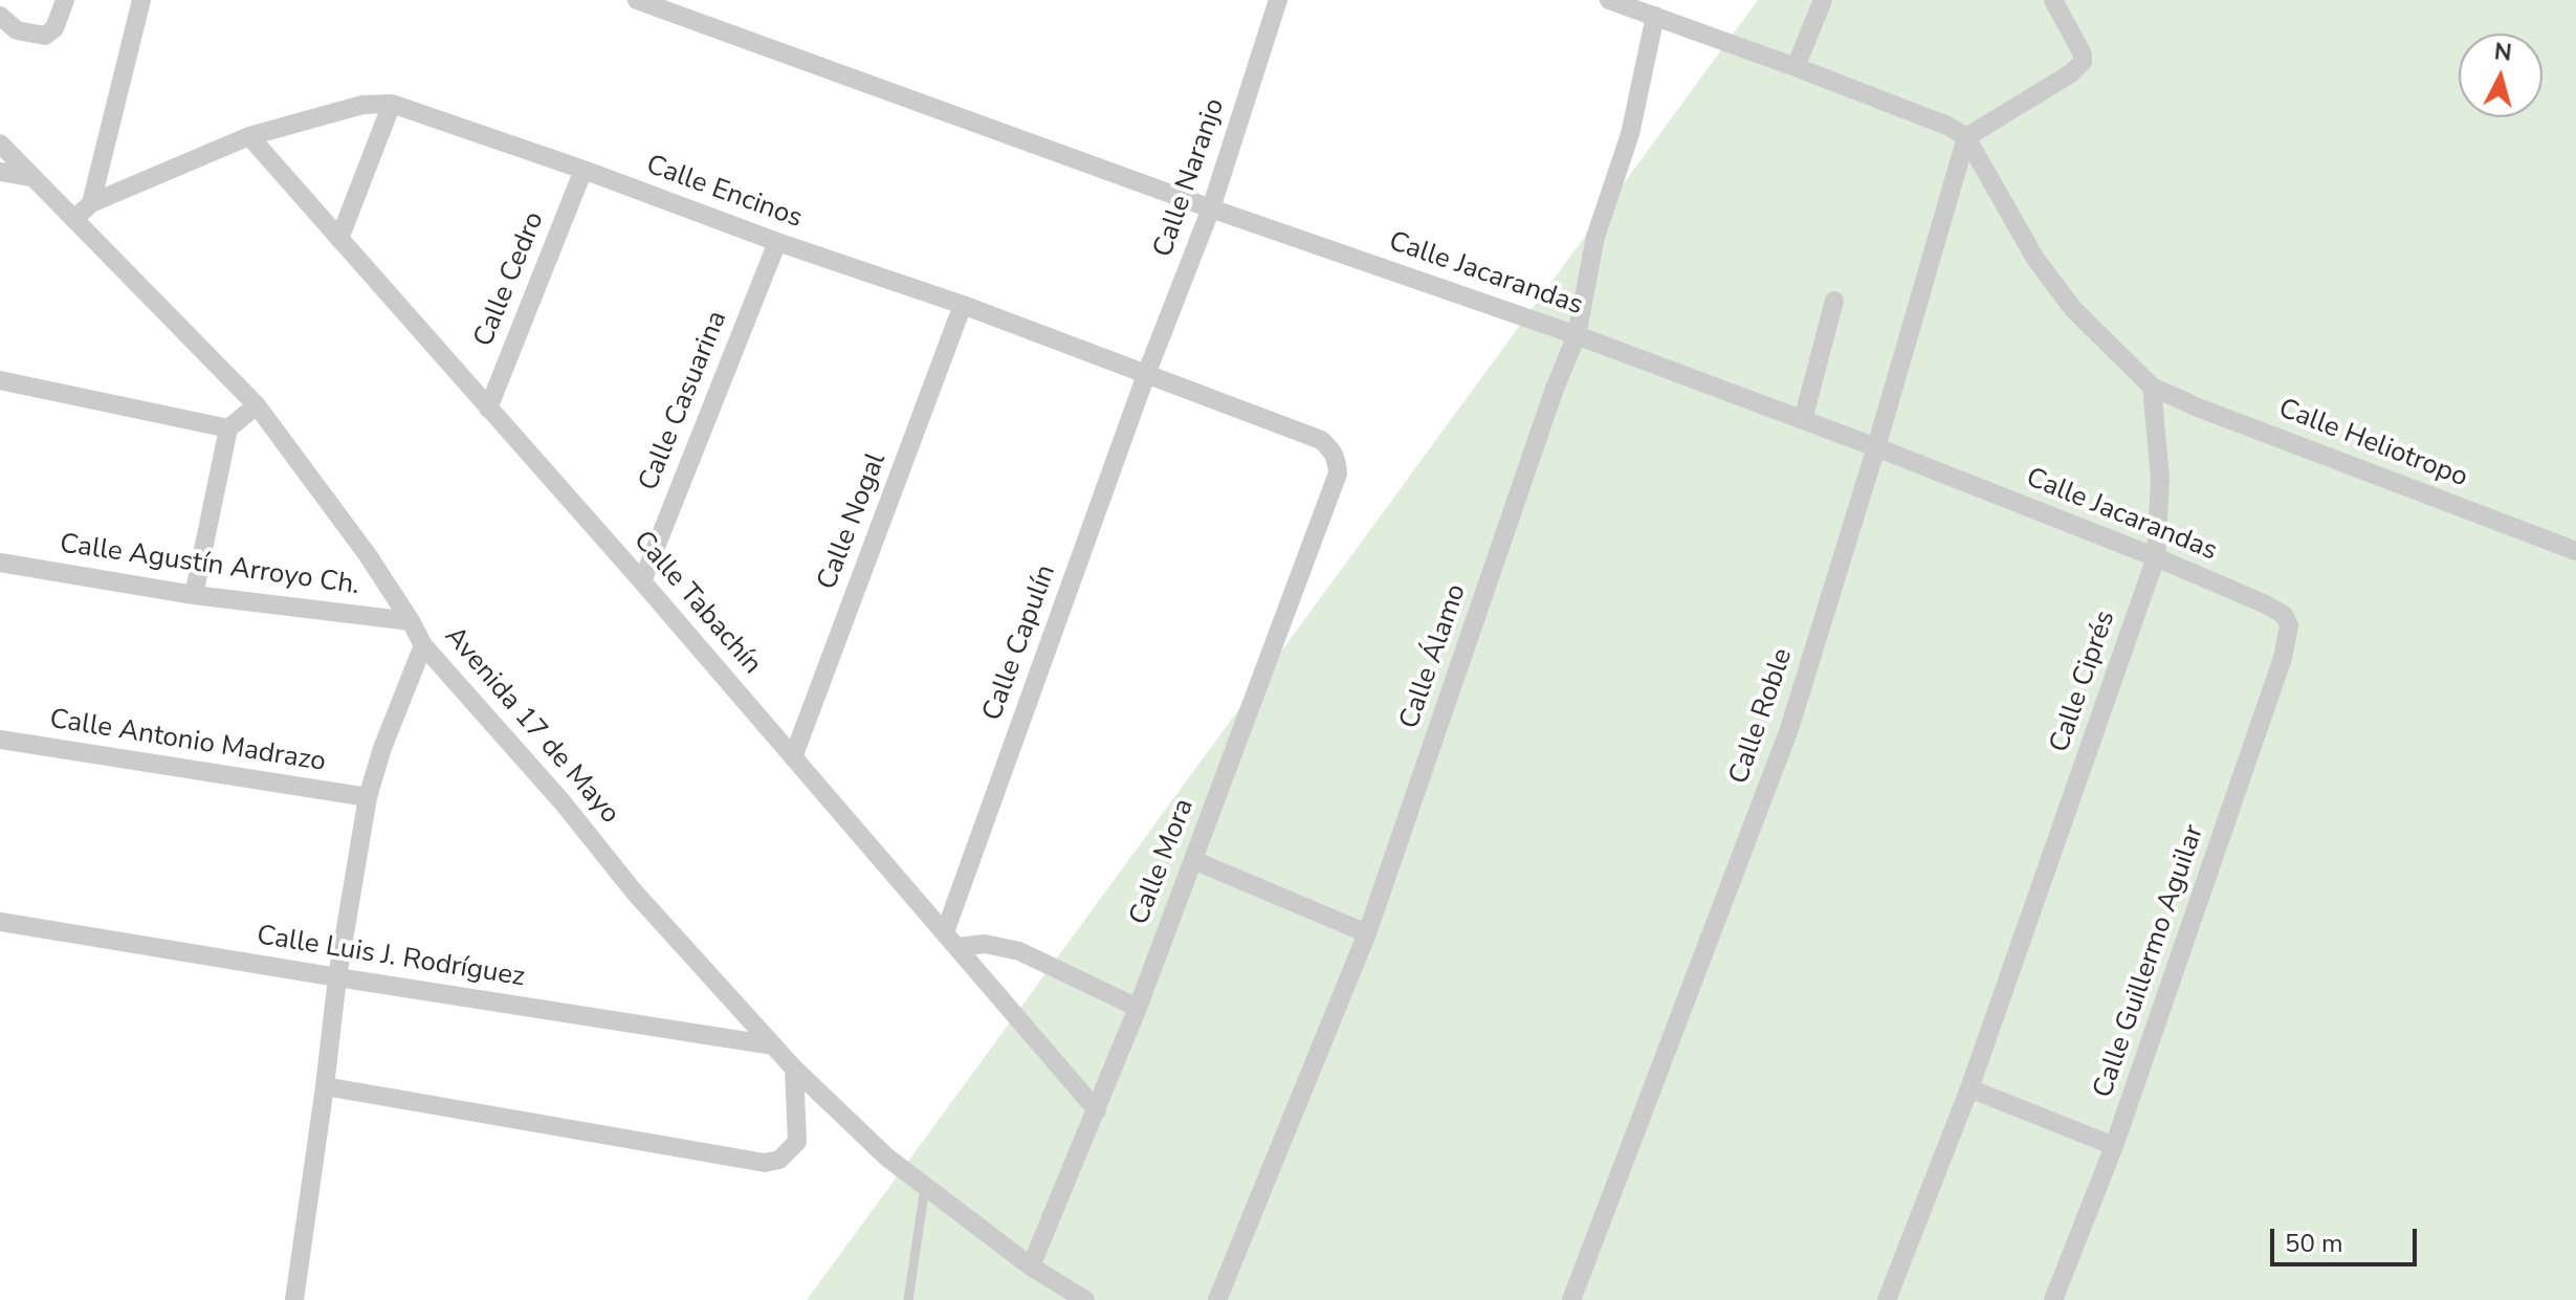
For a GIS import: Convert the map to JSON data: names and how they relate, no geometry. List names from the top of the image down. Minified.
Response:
{"streets":{"street":["Calle Naranjo","Calle Encinos","Calle Jacarandas","Calle Cedro","Calle Casuarina","Calle Heliotropo","Calle Nogal","Calle Agustín Arroyo Ch.","Calle Tabachín","Calle Capulín","Calle Álamo","Calle Ciprés","Calle Roble","Avenida 17 de Mayo","Calle Antonio Madrazo","Calle Mora","Calle Luis J. Rodríguez","Calle Guillermo Aguilar"]},"crossings":[["Calle Naranjo","Calle Encinos"],["Calle Naranjo","Calle Jacarandas"],["Calle Naranjo","Calle Capulín"],["Calle Encinos","Calle Cedro"],["Calle Encinos","Calle Casuarina"],["Calle Encinos","Calle Nogal"],["Calle Encinos","Calle Tabachín"],["Calle Encinos","Calle Capulín"],["Calle Encinos","Avenida 17 de Mayo"],["Calle Encinos","Calle Mora"],["Calle Jacarandas","Calle Álamo"],["Calle Jacarandas","Calle Ciprés"],["Calle Jacarandas","Calle Roble"],["Calle Jacarandas","Calle Guillermo Aguilar"],["Calle Cedro","Calle Tabachín"],["Calle Casuarina","Calle Tabachín"],["Calle Heliotropo","Calle Ciprés"],["Calle Nogal","Calle Tabachín"],["Calle Agustín Arroyo Ch.","Avenida 17 de Mayo"],["Calle Tabachín","Calle Capulín"],["Calle Tabachín","Calle Mora"],["Avenida 17 de Mayo","Calle Mora"],["Avenida 17 de Mayo","Calle Luis J. Rodríguez"]],"scale_bar":"50 m","north":"top"}
